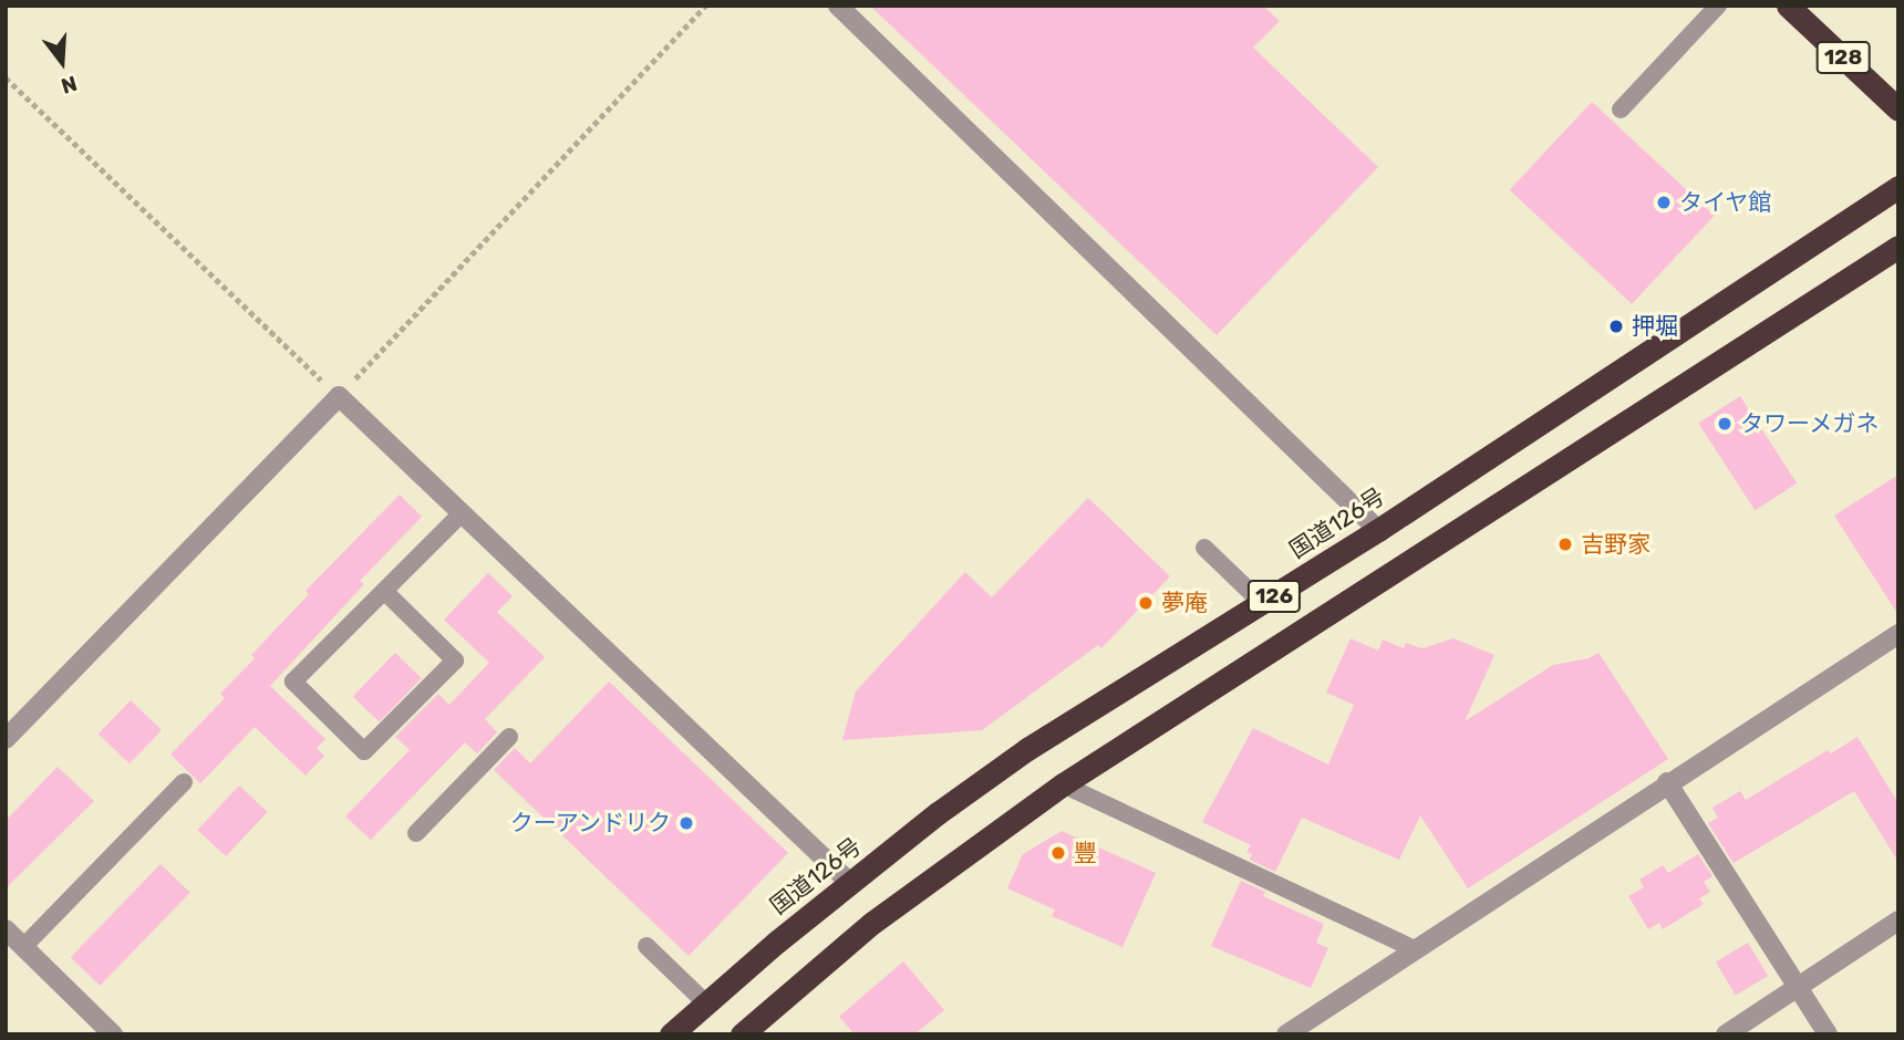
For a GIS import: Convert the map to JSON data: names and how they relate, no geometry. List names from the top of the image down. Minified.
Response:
{"streets":{"highway":["128","国道126号","126"]},"places":["タイヤ館","押堀","タワーメガネ","吉野家","夢庵","クーアンドリク","豐"],"north":"bottom"}
